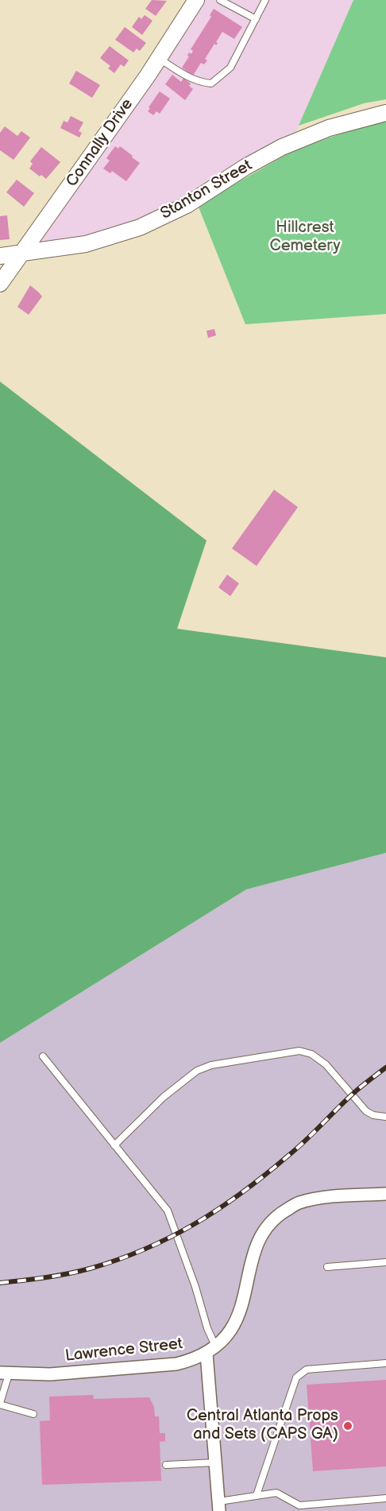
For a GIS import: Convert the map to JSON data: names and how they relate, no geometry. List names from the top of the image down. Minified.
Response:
{"streets":{"street":["Connally Drive","Stanton Street","Lawrence Street"]},"crossings":[["Connally Drive","Stanton Street"]],"parks":["Hillcrest Cemetery"],"places":["Central Atlanta Props and Sets (CAPS GA)"]}
